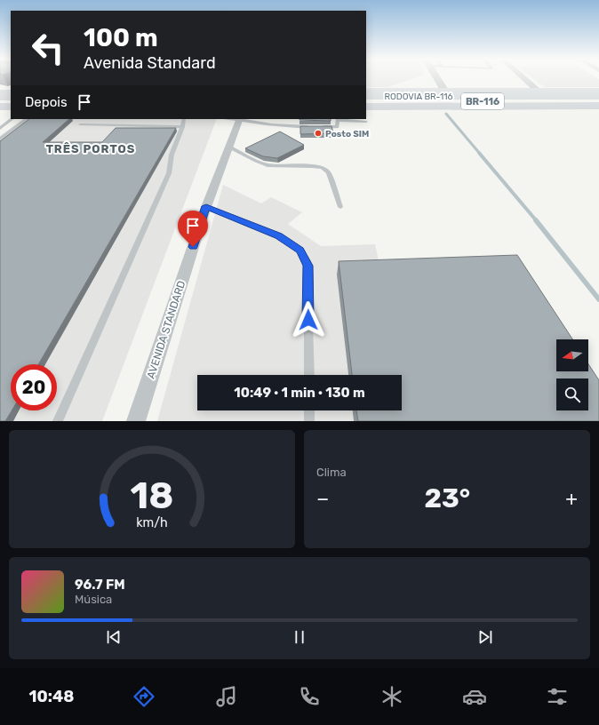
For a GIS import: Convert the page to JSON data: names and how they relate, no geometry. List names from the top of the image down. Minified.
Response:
{"streets":{"highway":["RODOVIA BR-116","BR-116"],"street":["AVENIDA STANDARD"]},"districts":["TRÊS PORTOS"],"places":["Posto SIM"],"north":"left","page":{"turn":["100 m","Avenida Standard"],"then":"Depois","limit":"20","trip":"10:49 · 1 min · 130 m","tile":"Clima","heat":["−","23°","+"],"song":["96.7 FM","Música"],"tabs":"10:48","gauge":["18","km/h"]}}
